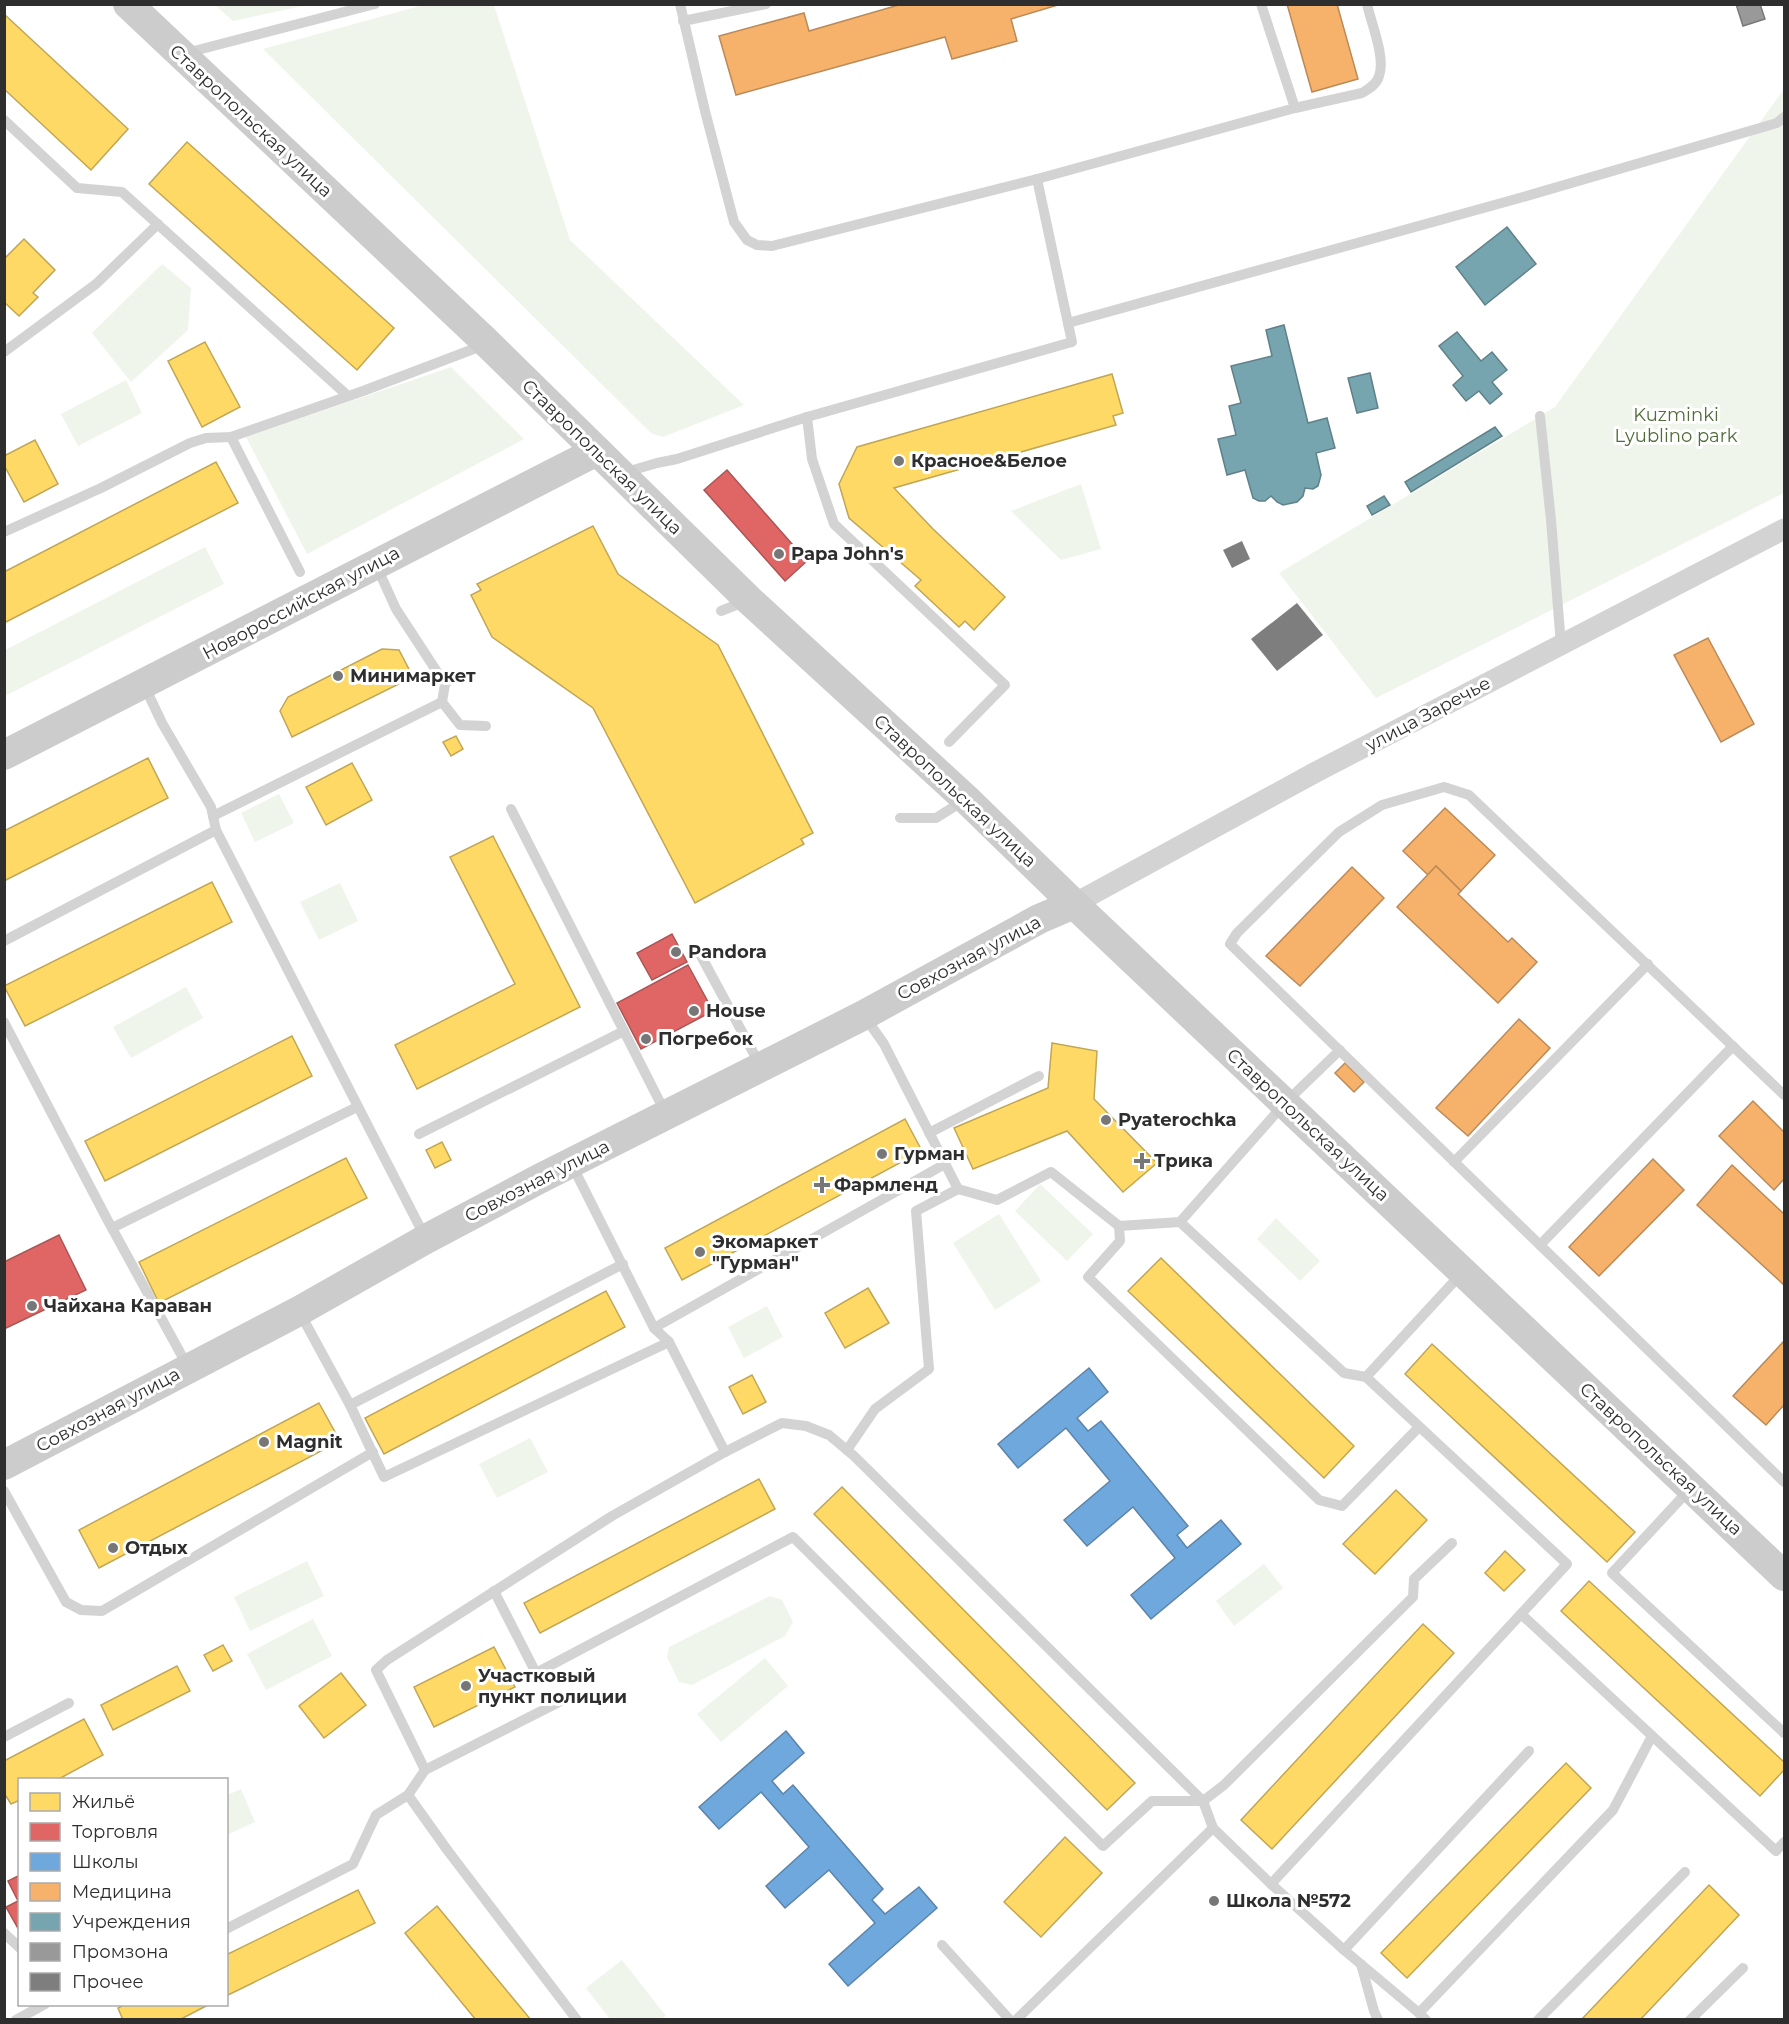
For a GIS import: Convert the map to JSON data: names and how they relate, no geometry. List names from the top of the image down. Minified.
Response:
{"streets":{"main road":["Ставропольская улица","Новороссийская улица","Совхозная улица"],"street":["улица Заречье"]},"crossings":[["Ставропольская улица","Новороссийская улица"],["Ставропольская улица","улица Заречье"],["Ставропольская улица","Совхозная улица"],["улица Заречье","Совхозная улица"]],"parks":["Kuzminki Lyublino park"],"places":{"other":["Красное&Белое","Papa John's","Минимаркет","Pandora","House","Погребок","Pyaterochka","Гурман","Экомаркет \"Гурман\"","Чайхана Караван","Magnit","Отдых","Участковый пункт полиции","Школа №572"],"health":["Трика","Фармленд"]},"legend":["Жильё","Торговля","Школы","Медицина","Учреждения","Промзона","Прочее"]}
